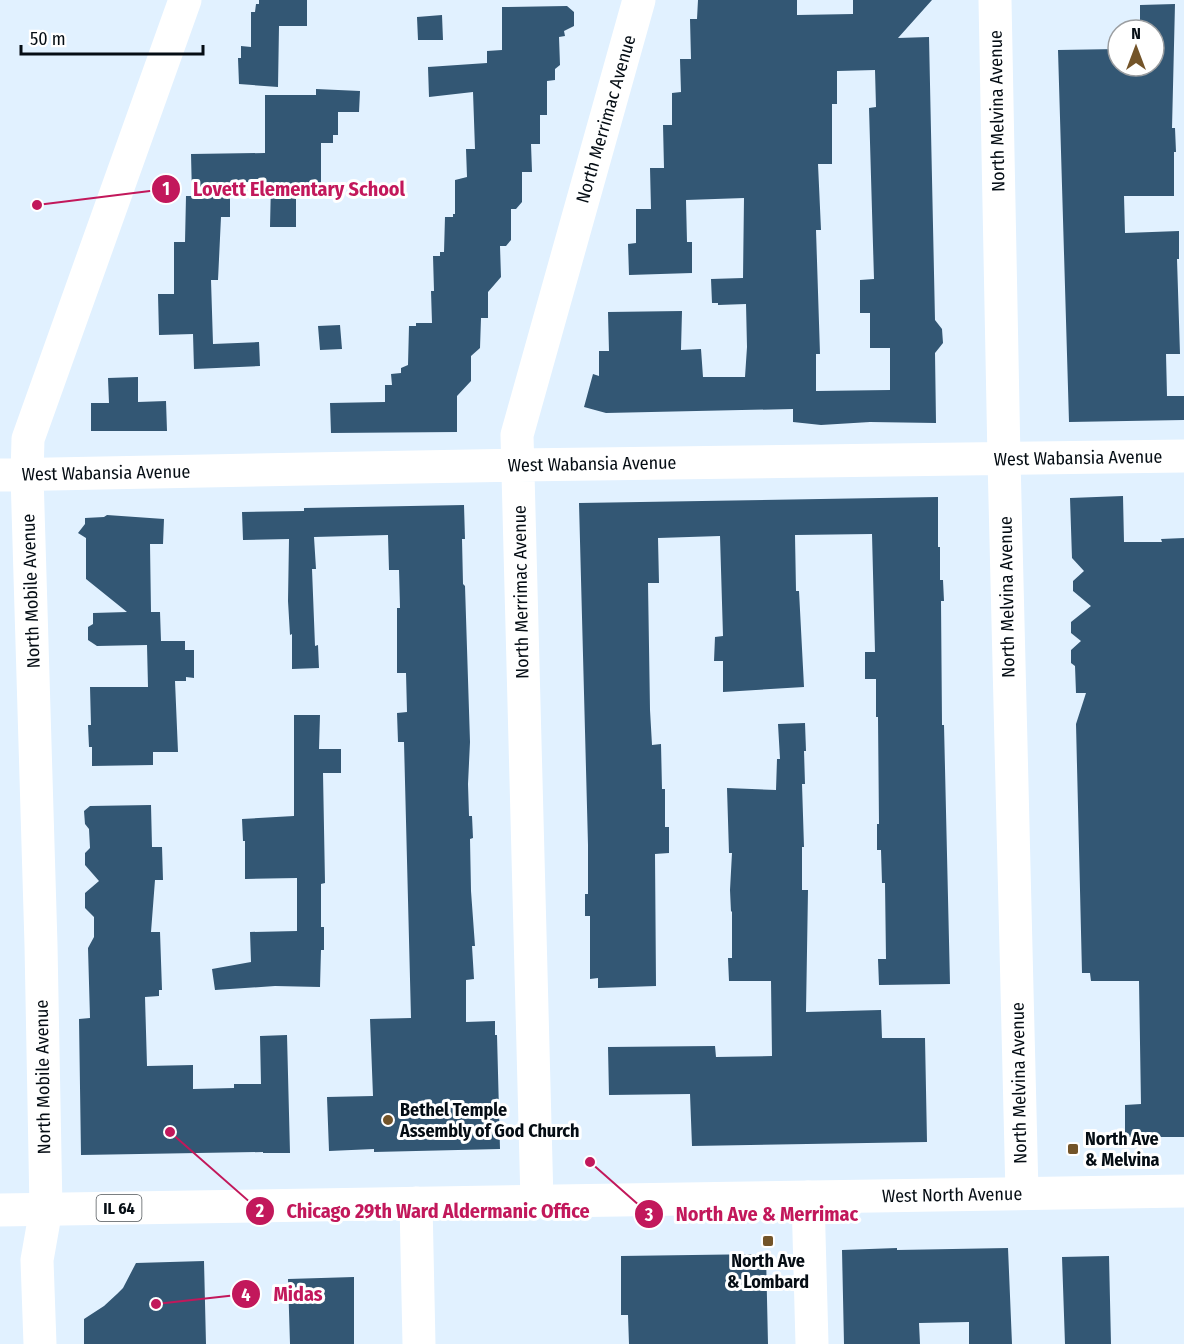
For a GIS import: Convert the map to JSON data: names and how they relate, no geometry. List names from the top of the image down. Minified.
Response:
{"streets":{"street":["North Melvina Avenue","North Merrimac Avenue","West Wabansia Avenue","North Mobile Avenue","West North Avenue","IL 64"]},"crossings":[["North Melvina Avenue","West Wabansia Avenue"],["North Melvina Avenue","West North Avenue"],["North Merrimac Avenue","West Wabansia Avenue"],["North Merrimac Avenue","West North Avenue"],["West Wabansia Avenue","North Mobile Avenue"],["North Mobile Avenue","West North Avenue"]],"places":{"other":["Lovett Elementary School","Bethel Temple Assembly of God Church","Chicago 29th Ward Aldermanic Office","North Ave & Merrimac","Midas"],"transit":["North Ave & Melvina","North Ave & Lombard"]},"scale_bar":"50 m","north":"top"}
